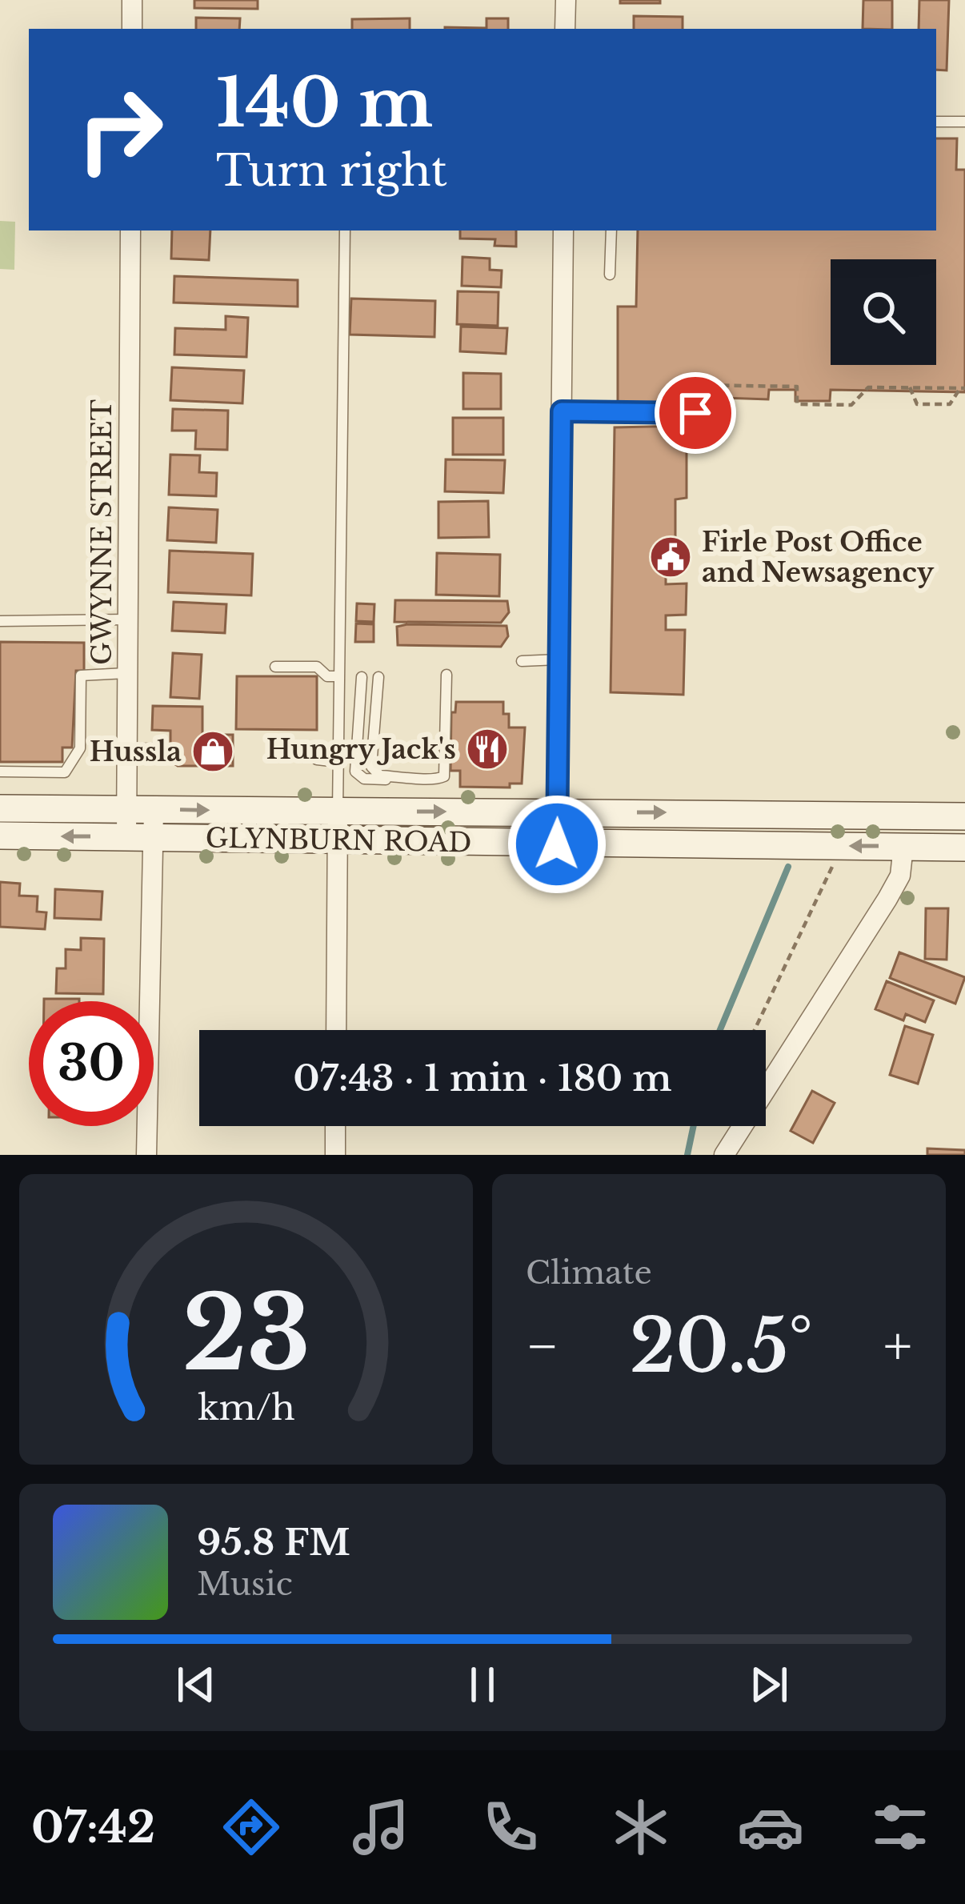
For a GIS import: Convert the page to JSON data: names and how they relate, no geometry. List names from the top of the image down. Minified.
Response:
{"streets":{"main road":["GLYNBURN ROAD"],"street":["GWYNNE STREET"]},"crossings":[["GWYNNE STREET","GLYNBURN ROAD"]],"places":{"public building":["Firle Post Office and Newsagency"],"restaurant":["Hungry Jack's"],"shop":["Hussla"]},"page":{"turn":["140 m","Turn right"],"limit":"30","trip":"07:43 · 1 min · 180 m","tile":"Climate","heat":["−","20.5°","+"],"song":["95.8 FM","Music"],"tabs":"07:42","gauge":["23","km/h"]}}
